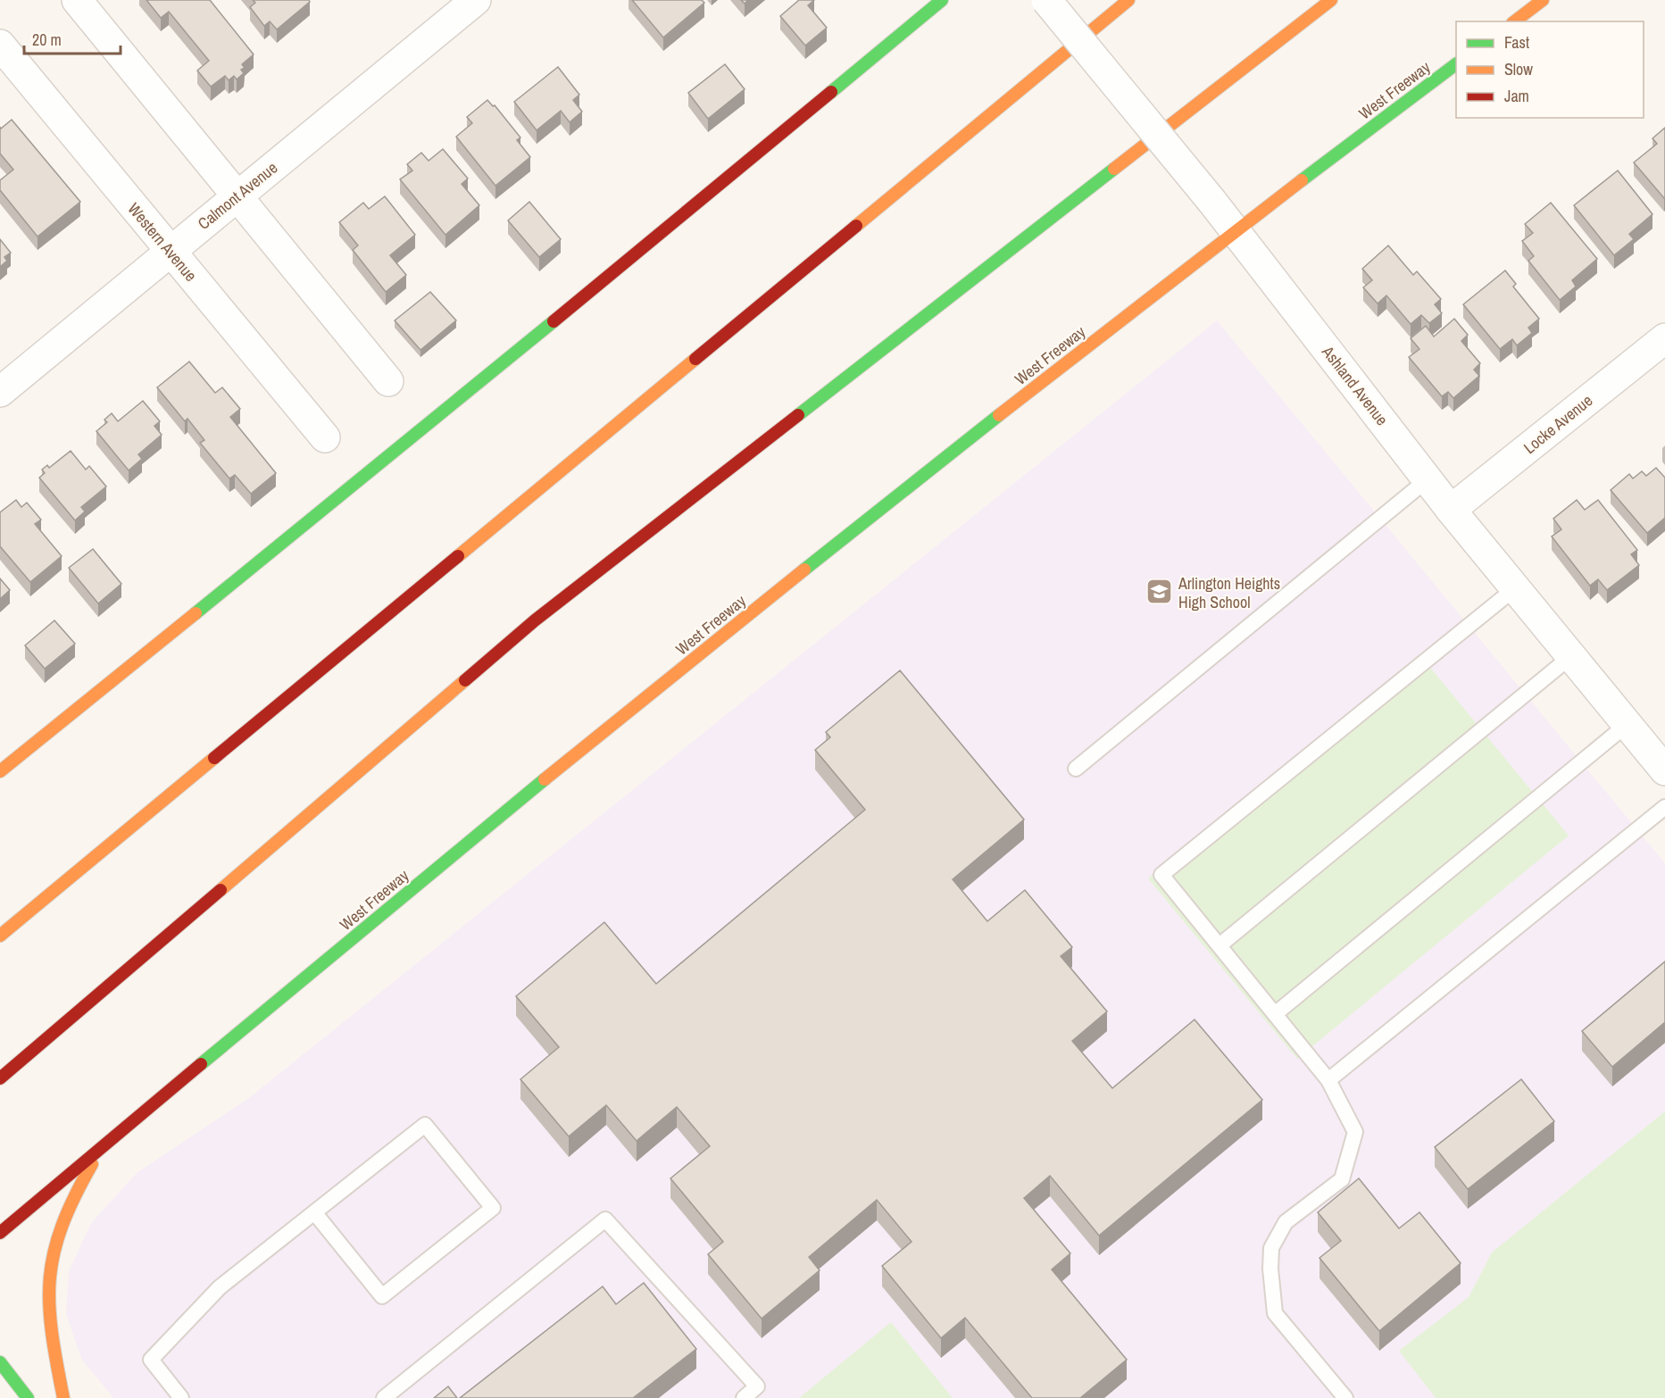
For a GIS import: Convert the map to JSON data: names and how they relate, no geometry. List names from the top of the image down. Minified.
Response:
{"streets":{"main road":["West Freeway"],"street":["Calmont Avenue","Western Avenue","Ashland Avenue","Locke Avenue"]},"crossings":[["West Freeway","Ashland Avenue"],["Calmont Avenue","Western Avenue"],["Ashland Avenue","Locke Avenue"]],"places":{"school or university":["Arlington Heights High School"]},"legend":["Fast","Slow","Jam"],"scale_bar":"20 m"}
